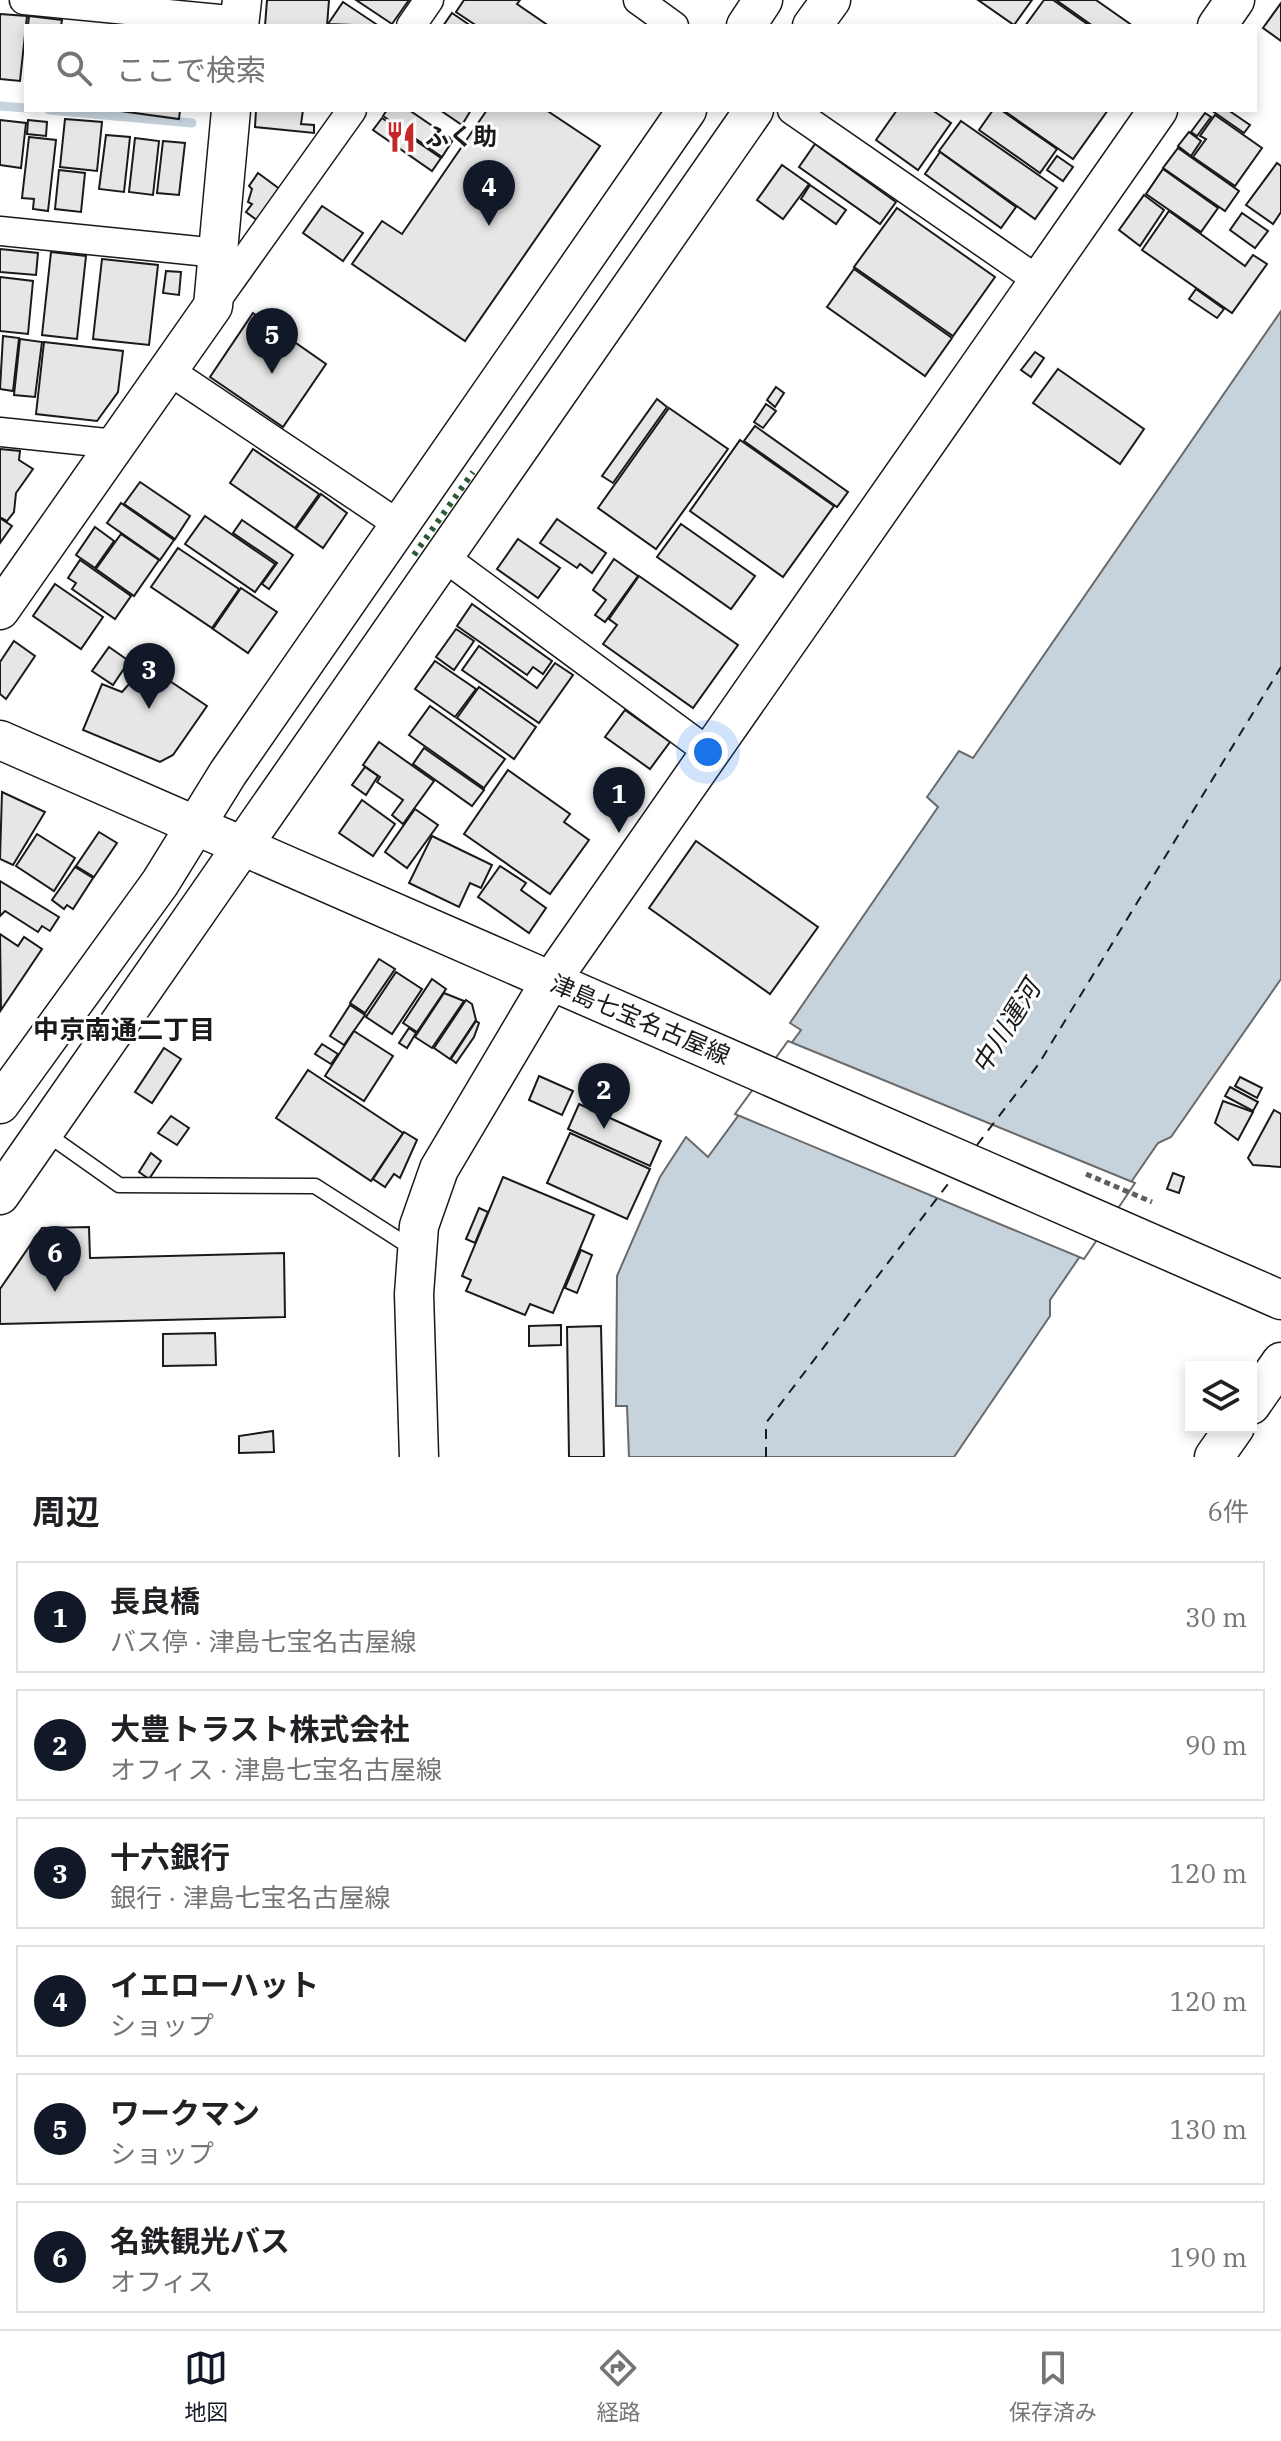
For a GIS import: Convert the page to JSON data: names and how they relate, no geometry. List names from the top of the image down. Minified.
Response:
{"streets":{"street":["津島七宝名古屋線"]},"districts":["中京南通二丁目"],"water":["中川運河"],"places":{"restaurant":["ふく助"]},"page":{"search":"ここで検索","pins":["4","5","3","1","2","6"],"heading":["周辺","6件"],"list":[{"mark":"1","name":"長良橋","note":"バス停 · 津島七宝名古屋線","value":"30 m"},{"mark":"2","name":"大豊トラスト株式会社","note":"オフィス · 津島七宝名古屋線","value":"90 m"},{"mark":"3","name":"十六銀行","note":"銀行 · 津島七宝名古屋線","value":"120 m"},{"mark":"4","name":"イエローハット","note":"ショップ","value":"120 m"},{"mark":"5","name":"ワークマン","note":"ショップ","value":"130 m"},{"mark":"6","name":"名鉄観光バス","note":"オフィス","value":"190 m"}],"nav":["地図","経路","保存済み"]}}
